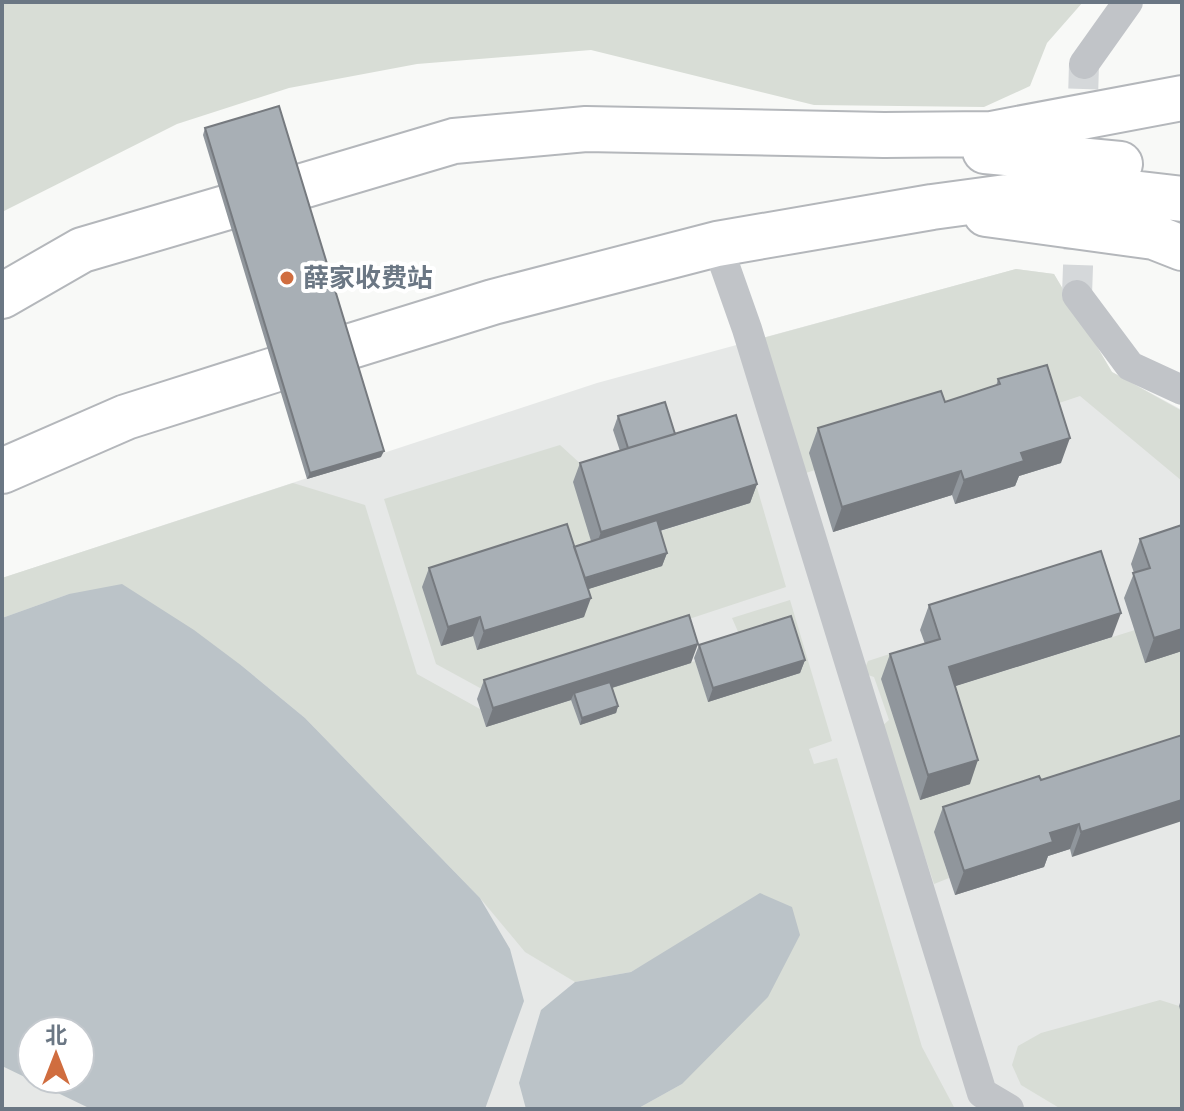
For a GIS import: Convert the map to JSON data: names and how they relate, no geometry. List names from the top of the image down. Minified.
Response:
{"places":["薛家收费站"],"north":"top"}
